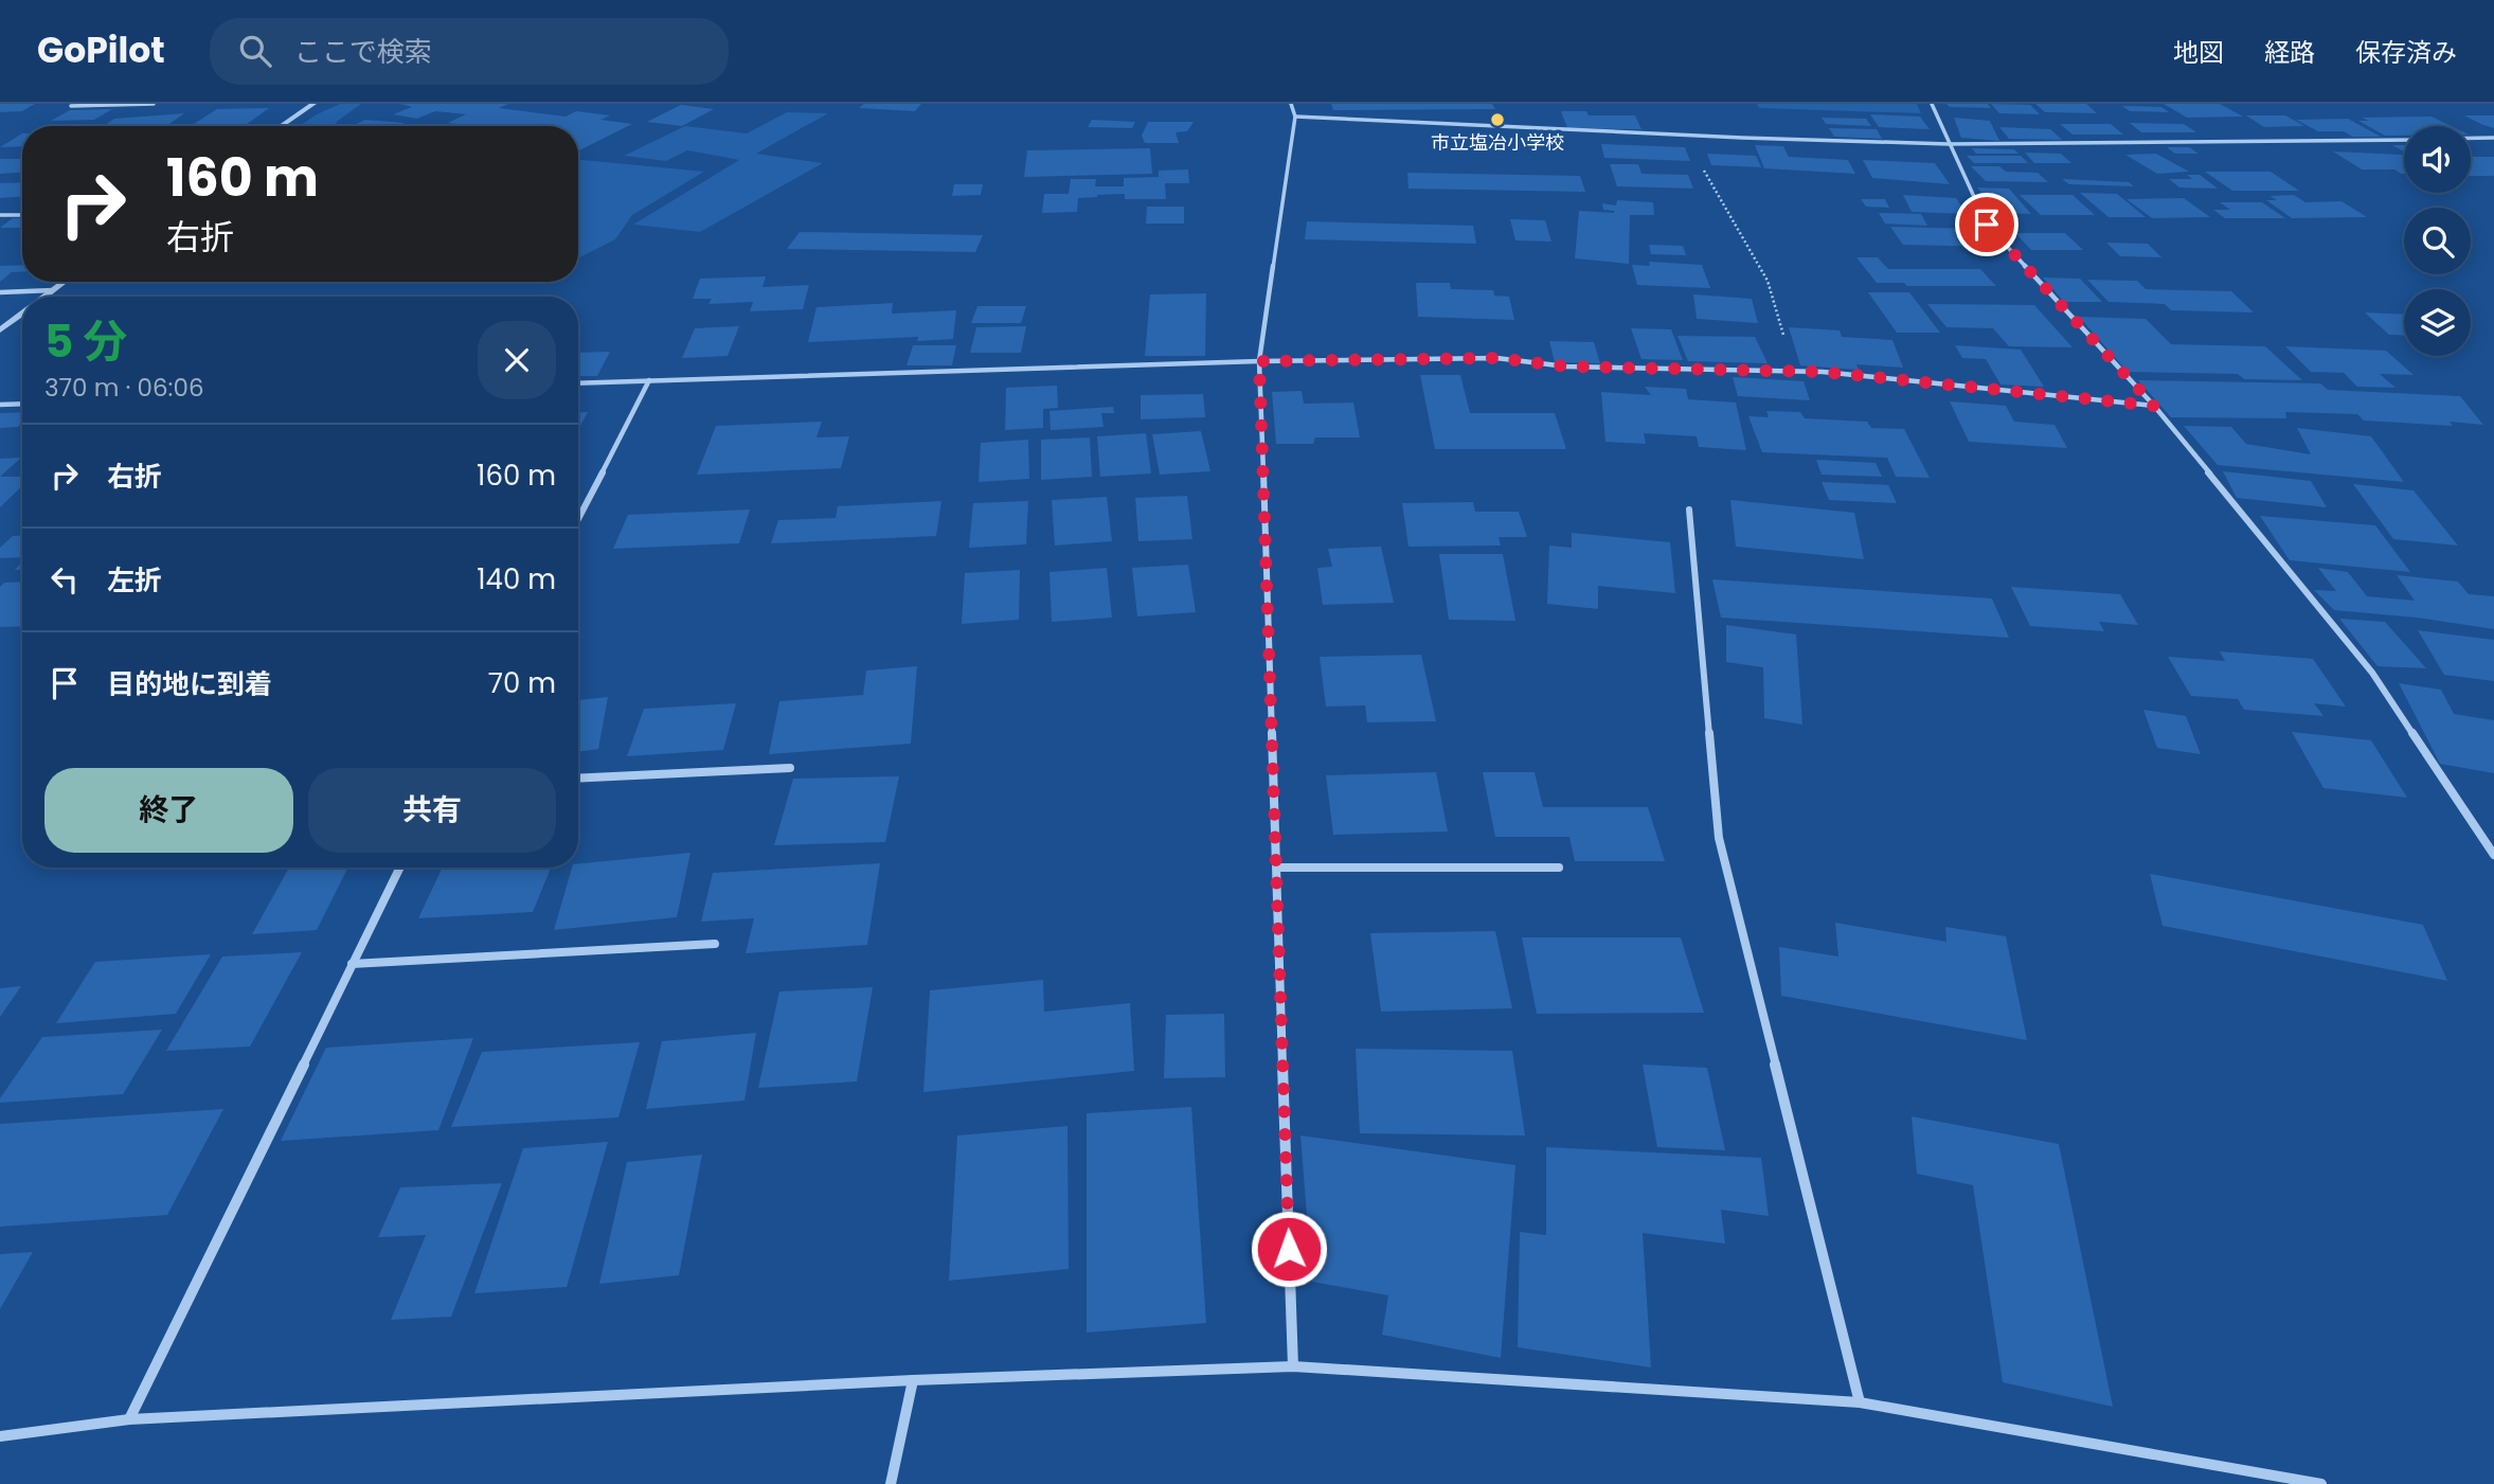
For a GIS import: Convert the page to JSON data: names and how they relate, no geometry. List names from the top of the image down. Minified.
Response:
{"places":["市立塩冶小学校"],"page":{"header":"GoPilot","search":"ここで検索","nav":["地図","経路","保存済み"],"turn":["160 m","右折"],"heading":["5 分","370 m · 06:06"],"list":[{"name":"右折","value":"160 m"},{"name":"左折","value":"140 m"},{"name":"目的地に到着","value":"70 m"}],"buttons":["終了","共有"]}}
